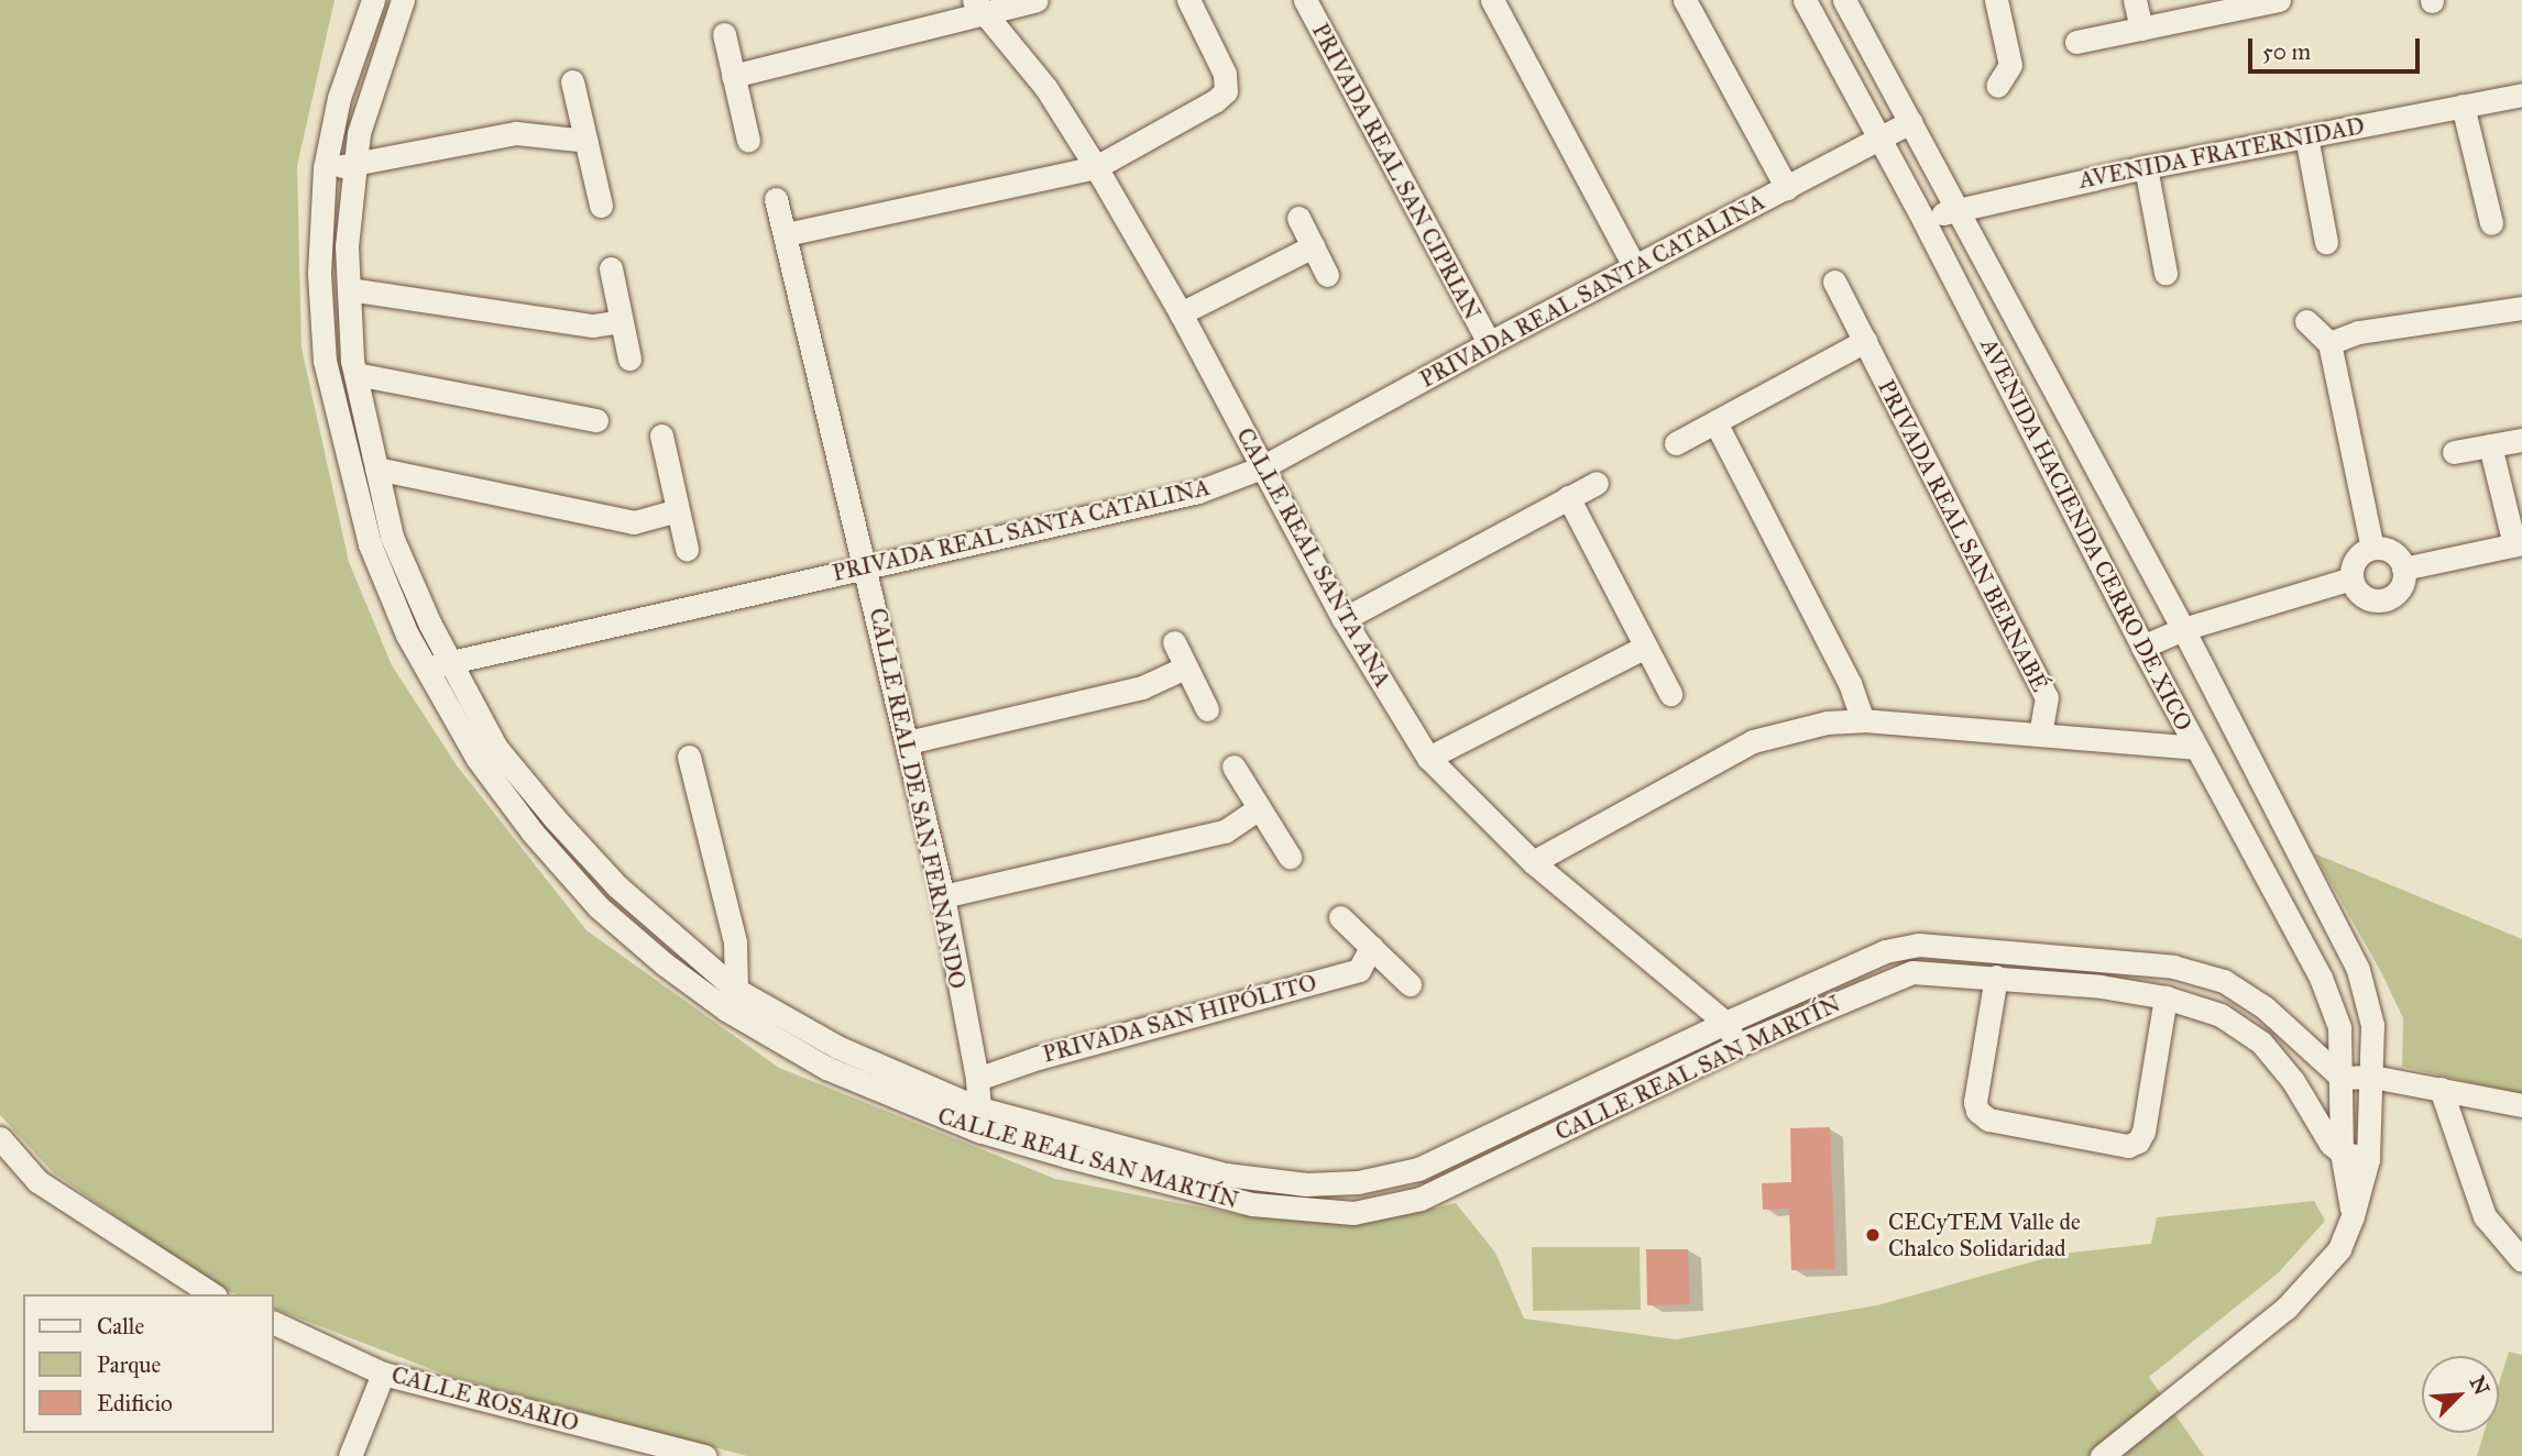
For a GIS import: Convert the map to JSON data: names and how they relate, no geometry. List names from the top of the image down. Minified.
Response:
{"streets":{"street":["AVENIDA FRATERNIDAD","PRIVADA REAL SAN CIPRIAN","PRIVADA REAL SANTA CATALINA","AVENIDA HACIENDA CERRO DE XICO","PRIVADA REAL SAN BERNABÉ","CALLE REAL SANTA ANA","CALLE REAL DE SAN FERNANDO","PRIVADA SAN HIPÓLITO","CALLE REAL SAN MARTÍN","CALLE ROSARIO"]},"crossings":[["AVENIDA FRATERNIDAD","AVENIDA HACIENDA CERRO DE XICO"],["PRIVADA REAL SAN CIPRIAN","PRIVADA REAL SANTA CATALINA"],["PRIVADA REAL SANTA CATALINA","AVENIDA HACIENDA CERRO DE XICO"],["PRIVADA REAL SANTA CATALINA","CALLE REAL SANTA ANA"],["PRIVADA REAL SANTA CATALINA","CALLE REAL DE SAN FERNANDO"],["PRIVADA REAL SANTA CATALINA","CALLE REAL SAN MARTÍN"],["AVENIDA HACIENDA CERRO DE XICO","CALLE REAL SAN MARTÍN"],["CALLE REAL SANTA ANA","CALLE REAL SAN MARTÍN"],["CALLE REAL DE SAN FERNANDO","PRIVADA SAN HIPÓLITO"],["CALLE REAL DE SAN FERNANDO","CALLE REAL SAN MARTÍN"]],"places":["CECyTEM Valle de Chalco Solidaridad"],"legend":["Calle","Parque","Edificio"],"scale_bar":"50 m","north":"top right"}
